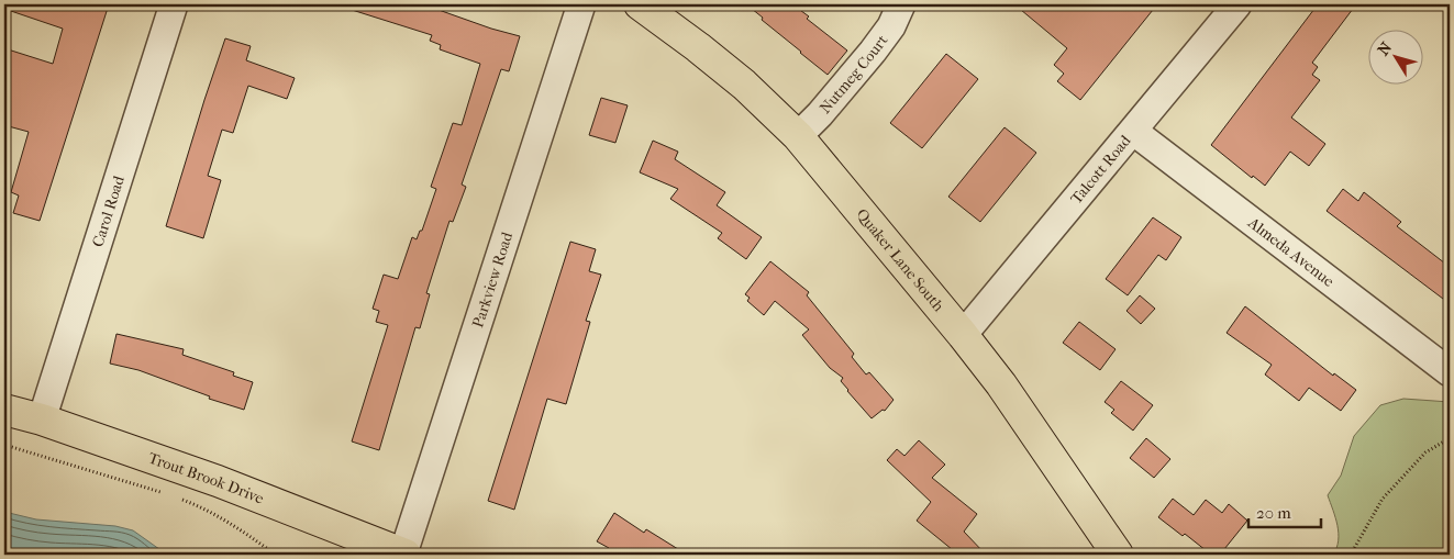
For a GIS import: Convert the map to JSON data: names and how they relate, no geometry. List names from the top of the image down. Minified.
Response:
{"streets":{"main road":["Quaker Lane South","Trout Brook Drive"],"street":["Nutmeg Court","Talcott Road","Carol Road","Almeda Avenue","Parkview Road"]},"crossings":[["Nutmeg Court","Quaker Lane South"],["Talcott Road","Almeda Avenue"],["Talcott Road","Quaker Lane South"],["Carol Road","Trout Brook Drive"],["Parkview Road","Trout Brook Drive"]],"scale_bar":"20 m","north":"top left"}
